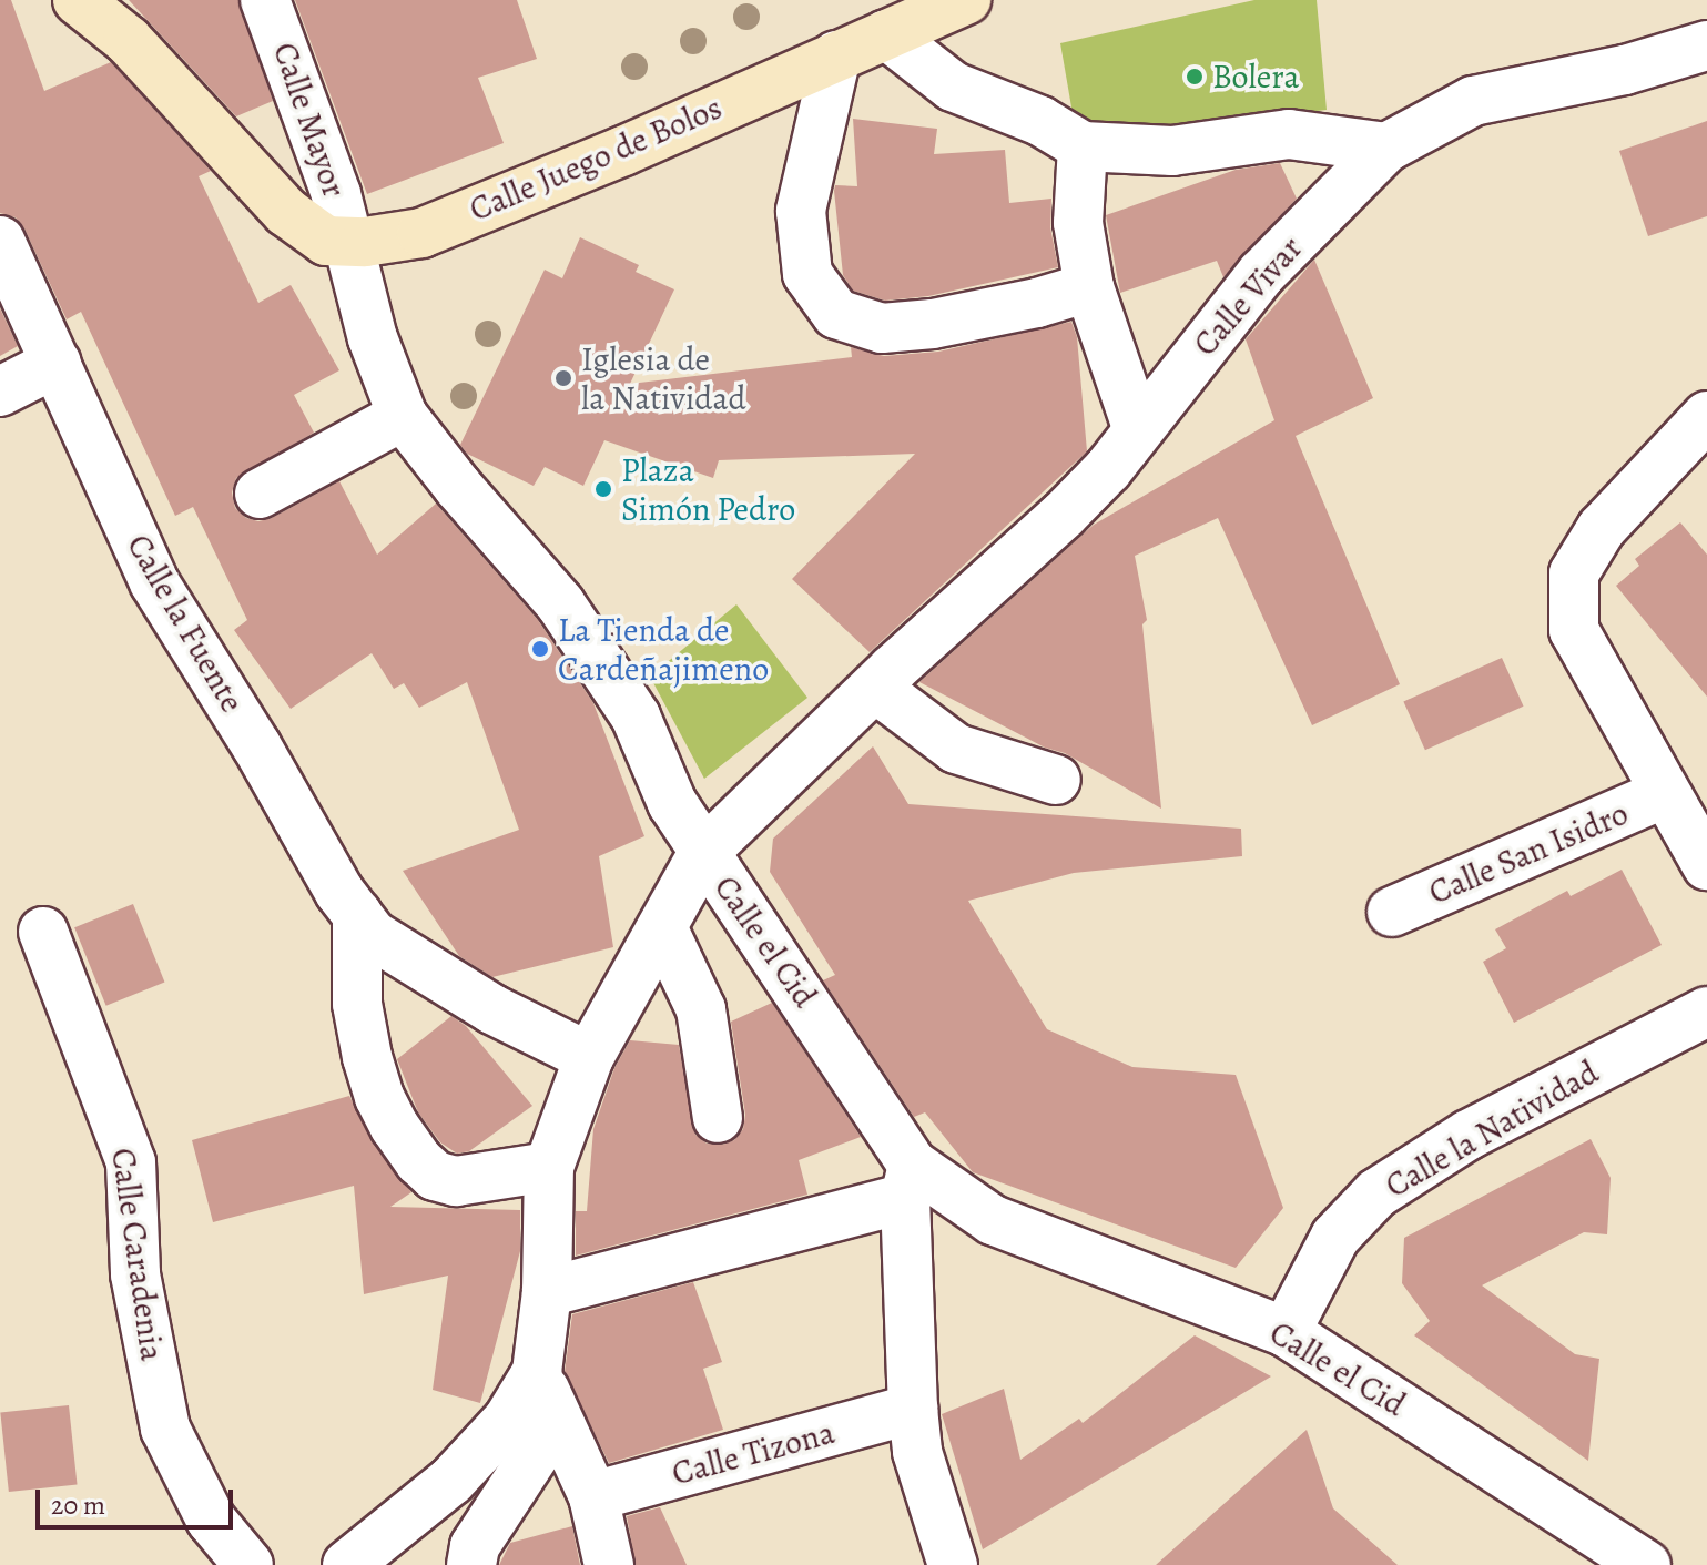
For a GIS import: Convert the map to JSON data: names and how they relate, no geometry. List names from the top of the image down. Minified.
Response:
{"streets":{"street":["Calle Mayor","Calle Juego de Bolos","Calle Vivar","Calle la Fuente","Calle San Isidro","Calle el Cid","Calle la Natividad","Calle Caradenia","Calle Tizona"]},"crossings":[["Calle Mayor","Calle Juego de Bolos"],["Calle Vivar","Calle el Cid"],["Calle el Cid","Calle la Natividad"]],"places":["Bolera","Iglesia de la Natividad","Plaza Simón Pedro","La Tienda de Cardeñajimeno"],"scale_bar":"20 m"}
